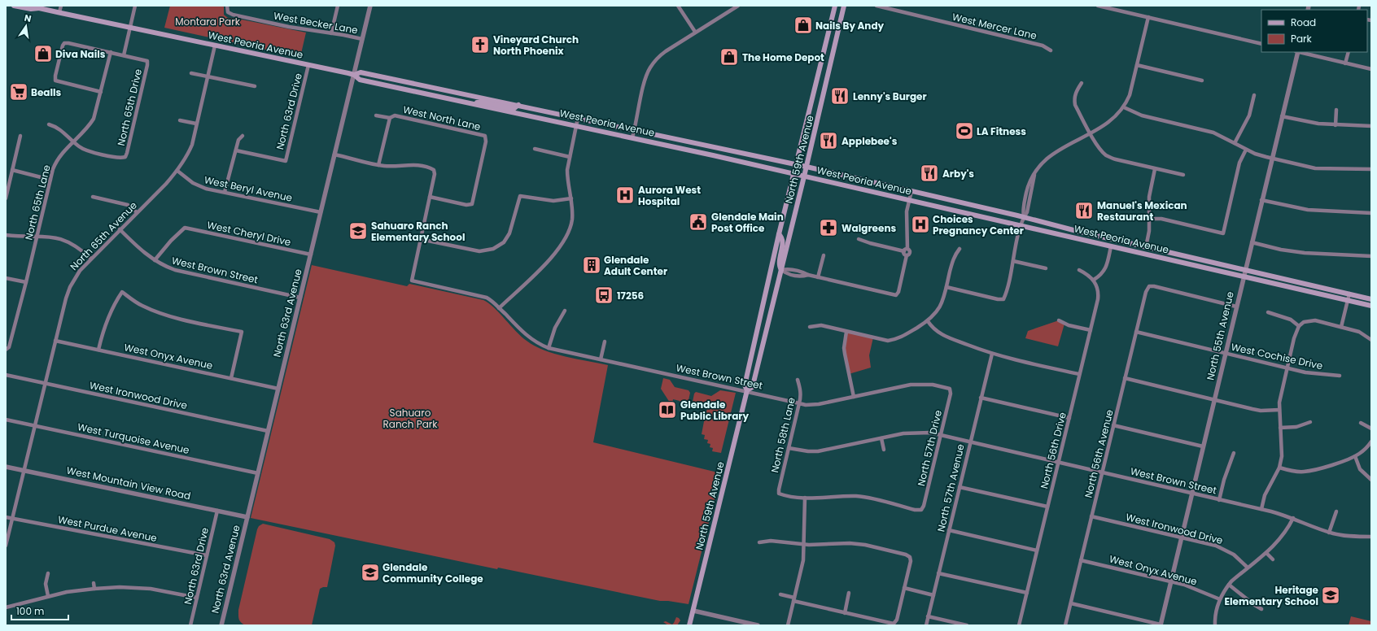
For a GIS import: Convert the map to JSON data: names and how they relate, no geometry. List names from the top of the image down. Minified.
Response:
{"streets":{"main road":["West Peoria Avenue","North 59th Avenue"],"street":["West Becker Lane","West Mercer Lane","North 65th Drive","North 63rd Drive","West North Lane","West Beryl Avenue","North 65th Lane","West Cheryl Drive","North 65th Avenue","West Brown Street","North 63rd Avenue","North 55th Avenue","West Onyx Avenue","West Cochise Drive","West Ironwood Drive","North 58th Lane","West Turquoise Avenue","North 57th Drive","North 56th Drive","North 56th Avenue","West Mountain View Road","North 57th Avenue","West Purdue Avenue"]},"crossings":[["West Becker Lane","North 63rd Avenue"],["West Peoria Avenue","North 63rd Drive"],["West Peoria Avenue","North 59th Avenue"],["West Peoria Avenue","North 65th Avenue"],["West Peoria Avenue","North 63rd Avenue"],["West Peoria Avenue","North 55th Avenue"],["North 65th Drive","North 65th Lane"],["North 63rd Drive","West Mountain View Road"],["North 63rd Drive","West Purdue Avenue"],["North 59th Avenue","West Brown Street"],["West Beryl Avenue","North 65th Avenue"],["West Beryl Avenue","North 63rd Avenue"],["West Cheryl Drive","West Brown Street"],["West Cheryl Drive","North 63rd Avenue"],["North 65th Avenue","West Brown Street"],["North 65th Avenue","West Onyx Avenue"],["North 65th Avenue","West Ironwood Drive"],["North 65th Avenue","West Turquoise Avenue"],["North 65th Avenue","West Mountain View Road"],["North 65th Avenue","West Purdue Avenue"],["West Brown Street","North 63rd Avenue"],["West Brown Street","North 55th Avenue"],["West Brown Street","North 58th Lane"],["West Brown Street","North 57th Drive"],["West Brown Street","North 56th Drive"],["West Brown Street","North 56th Avenue"],["West Brown Street","North 57th Avenue"],["North 63rd Avenue","West Onyx Avenue"],["North 63rd Avenue","West Ironwood Drive"],["North 63rd Avenue","West Turquoise Avenue"],["North 63rd Avenue","West Mountain View Road"],["North 55th Avenue","West Onyx Avenue"],["North 55th Avenue","West Cochise Drive"],["North 55th Avenue","West Ironwood Drive"],["North 55th Avenue","North 56th Avenue"],["West Onyx Avenue","North 56th Avenue"],["West Cochise Drive","North 56th Avenue"],["West Ironwood Drive","North 56th Avenue"],["North 58th Lane","North 57th Drive"]],"parks":["Montara Park","Sahuaro Ranch Park"],"places":{"shop":["Nails By Andy","Diva Nails","The Home Depot"],"church":["Vineyard Church North Phoenix"],"supermarket":["Bealls"],"restaurant":["Lenny's Burger","Applebee's","Arby's","Manuel's Mexican Restaurant"],"sports":["LA Fitness"],"hospital":["Aurora West Hospital","Choices Pregnancy Center"],"public building":["Glendale Main Post Office"],"pharmacy":["Walgreens"],"school or university":["Sahuaro Ranch Elementary School","Glendale Community College","Heritage Elementary School"],"building":["Glendale Adult Center"],"bus stop":["17256"],"library":["Glendale Public Library"]},"legend":["Road","Park"],"scale_bar":"100 m","north":"top"}
